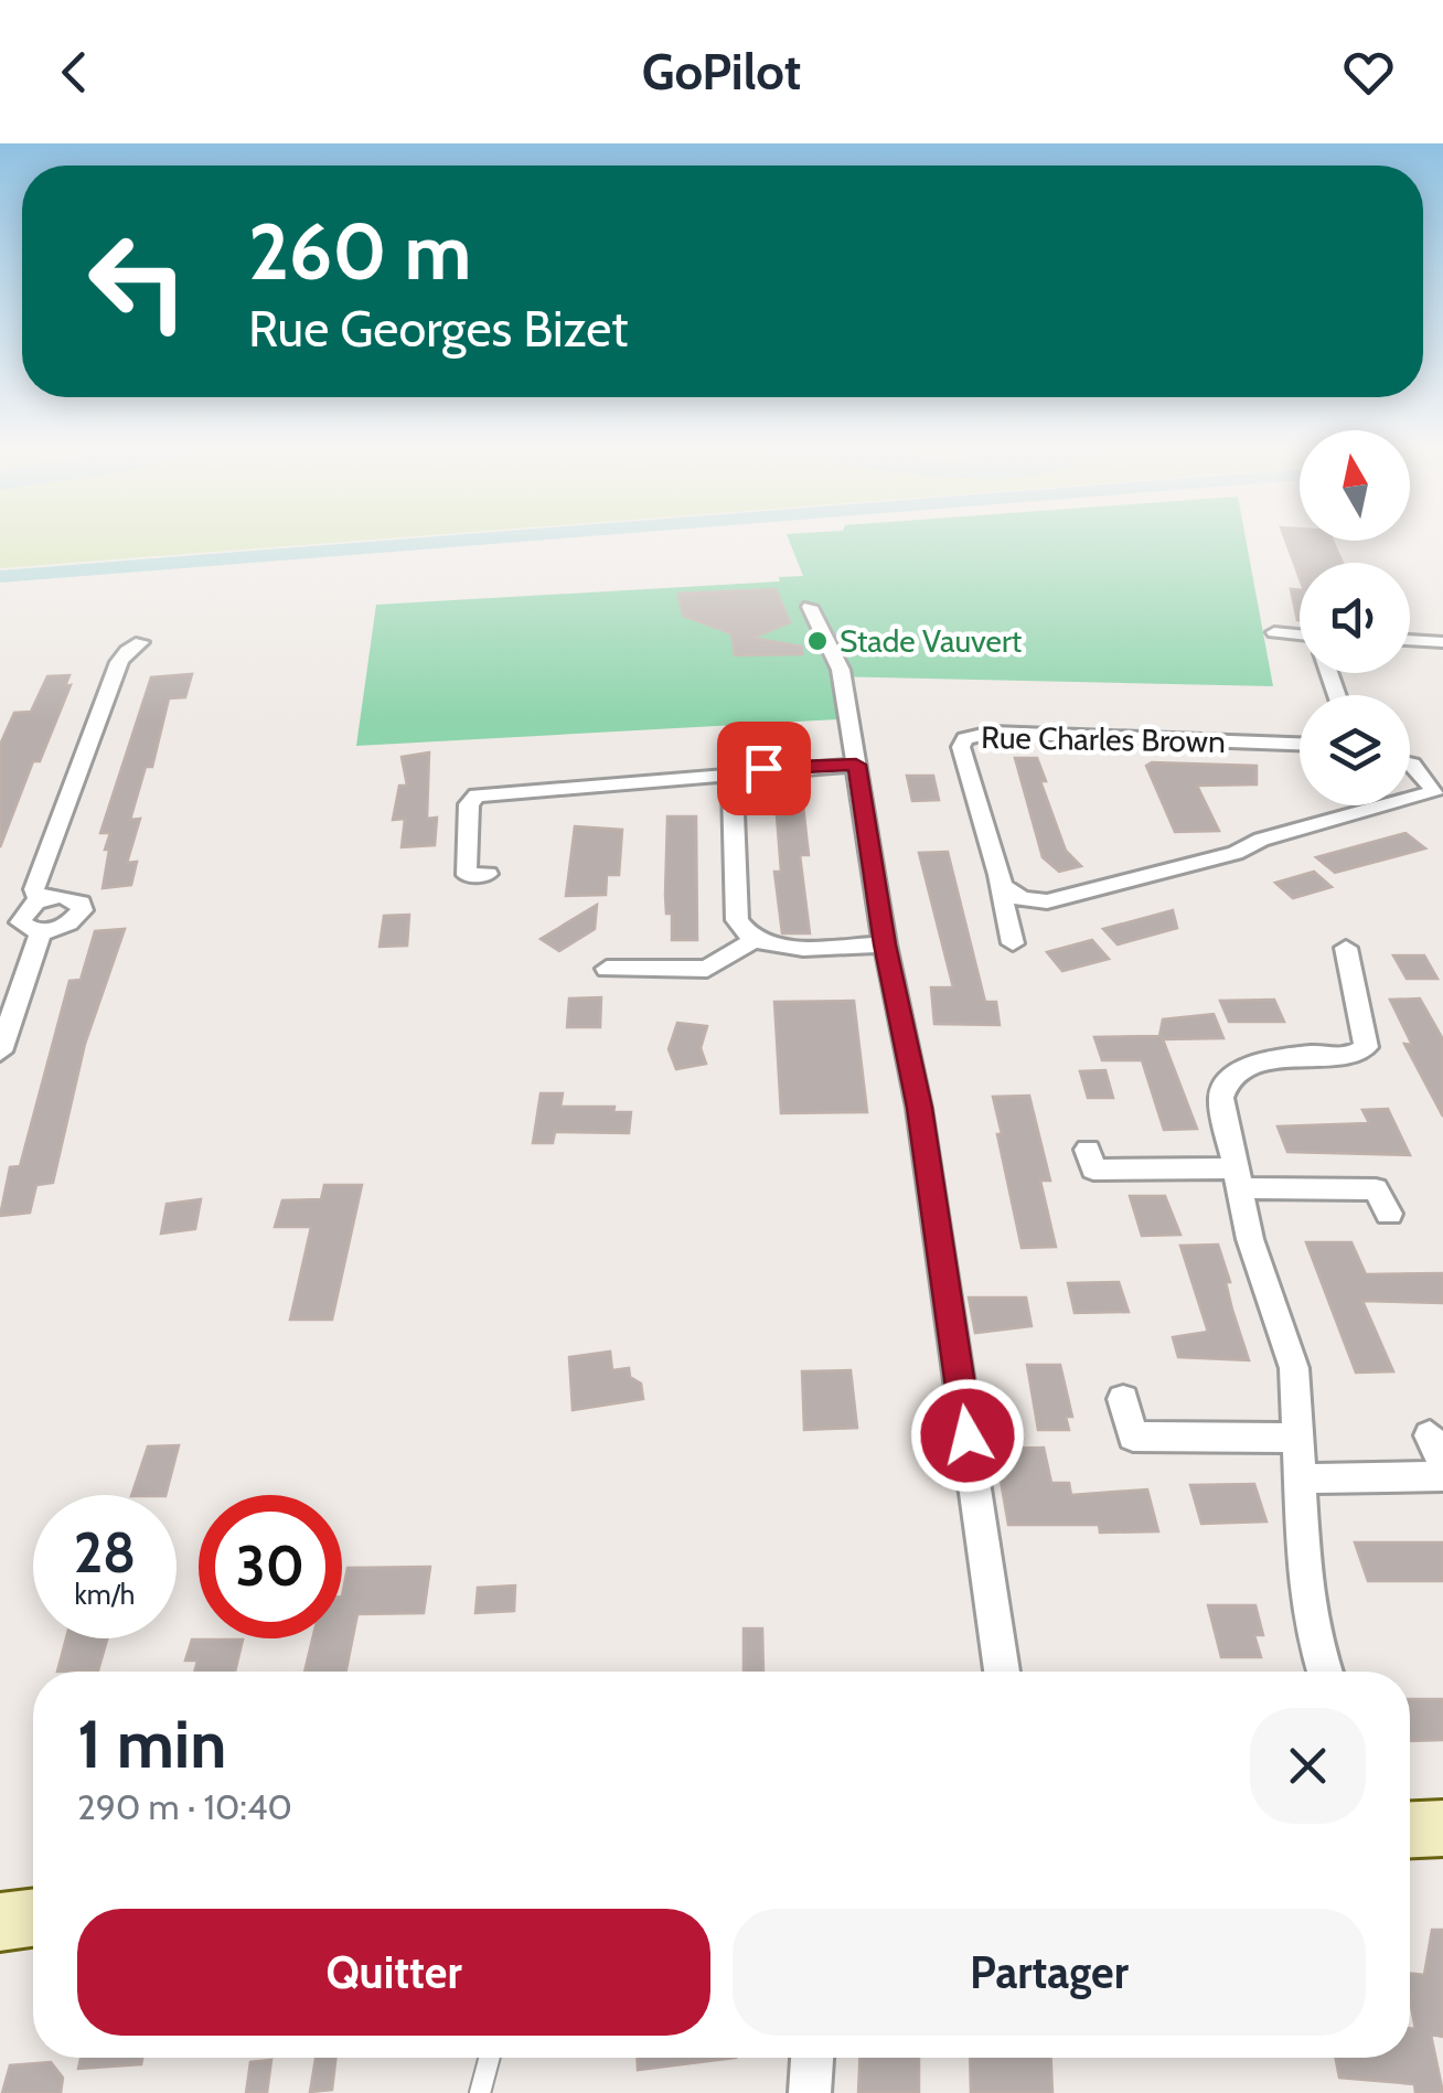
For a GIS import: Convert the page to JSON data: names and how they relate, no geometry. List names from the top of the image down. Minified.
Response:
{"streets":{"street":["Rue Charles Brown"]},"places":["Stade Vauvert"],"north":"top","page":{"header":"GoPilot","turn":["260 m","Rue Georges Bizet"],"speed":"28 km/h","limit":"30","heading":["1 min","290 m · 10:40"],"buttons":["Quitter","Partager"]}}
